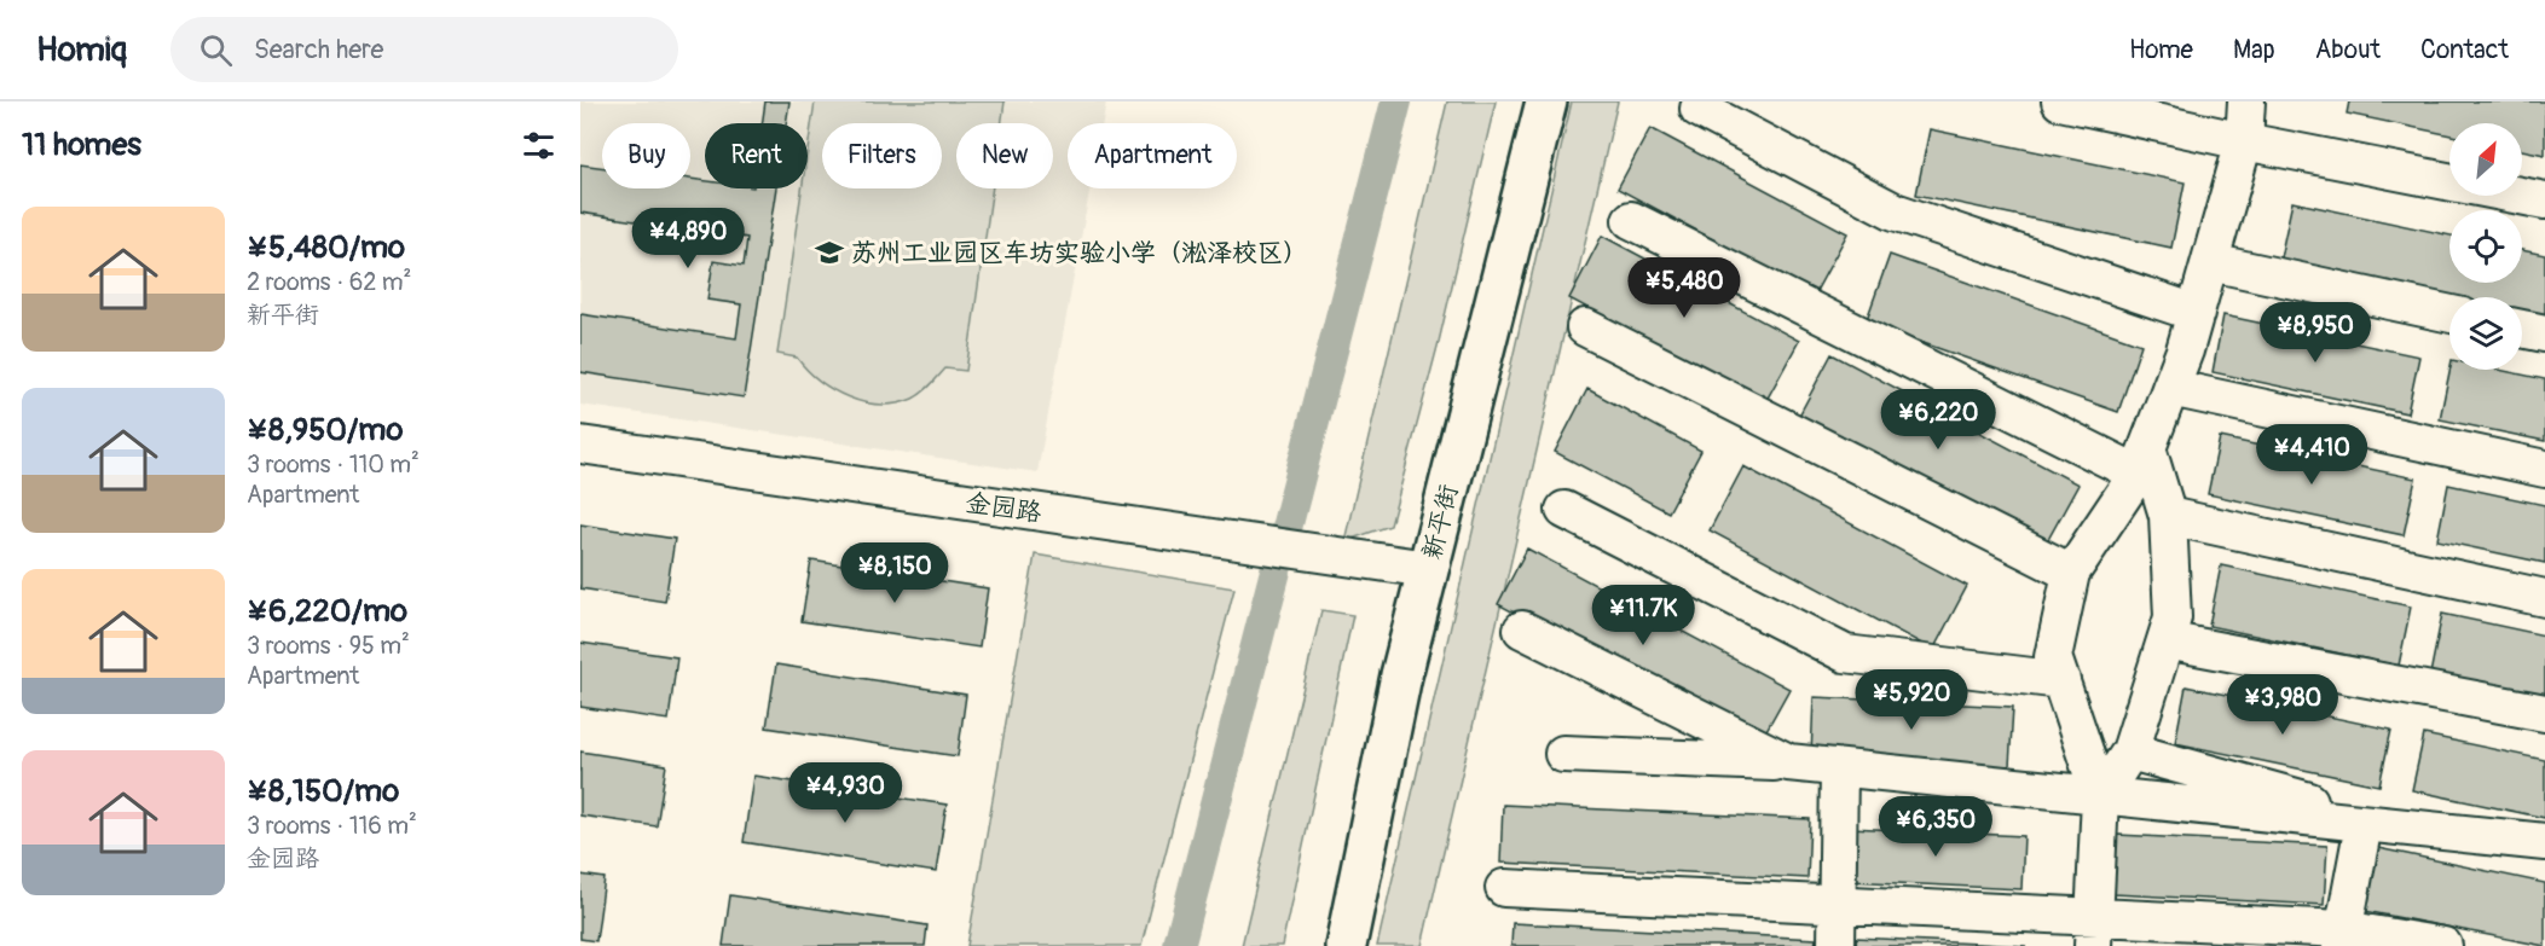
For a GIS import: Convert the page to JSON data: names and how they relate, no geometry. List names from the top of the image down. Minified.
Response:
{"streets":{"main road":["新平街"],"street":["金园路"]},"crossings":[["金园路","新平街"]],"places":{"school or university":["苏州工业园区车坊实验小学（淞泽校区）"]},"north":"top right","page":{"header":"Homiq","search":"Search here","nav":["Home","Map","About","Contact"],"heading":"11 homes","chip":["Buy","Rent","Filters","New","Apartment"],"list":[{"name":"¥5,480/mo","note":"2 rooms · 62 m² · 新平街"},{"name":"¥8,950/mo","note":"3 rooms · 110 m² · Apartment"},{"name":"¥6,220/mo","note":"3 rooms · 95 m² · Apartment"},{"name":"¥8,150/mo","note":"3 rooms · 116 m² · 金园路"}],"price":["¥4,890","¥5,480","¥8,950","¥6,220","¥4,410","¥8,150","¥11.7K","¥5,920","¥3,980","¥4,930","¥6,350"]}}
